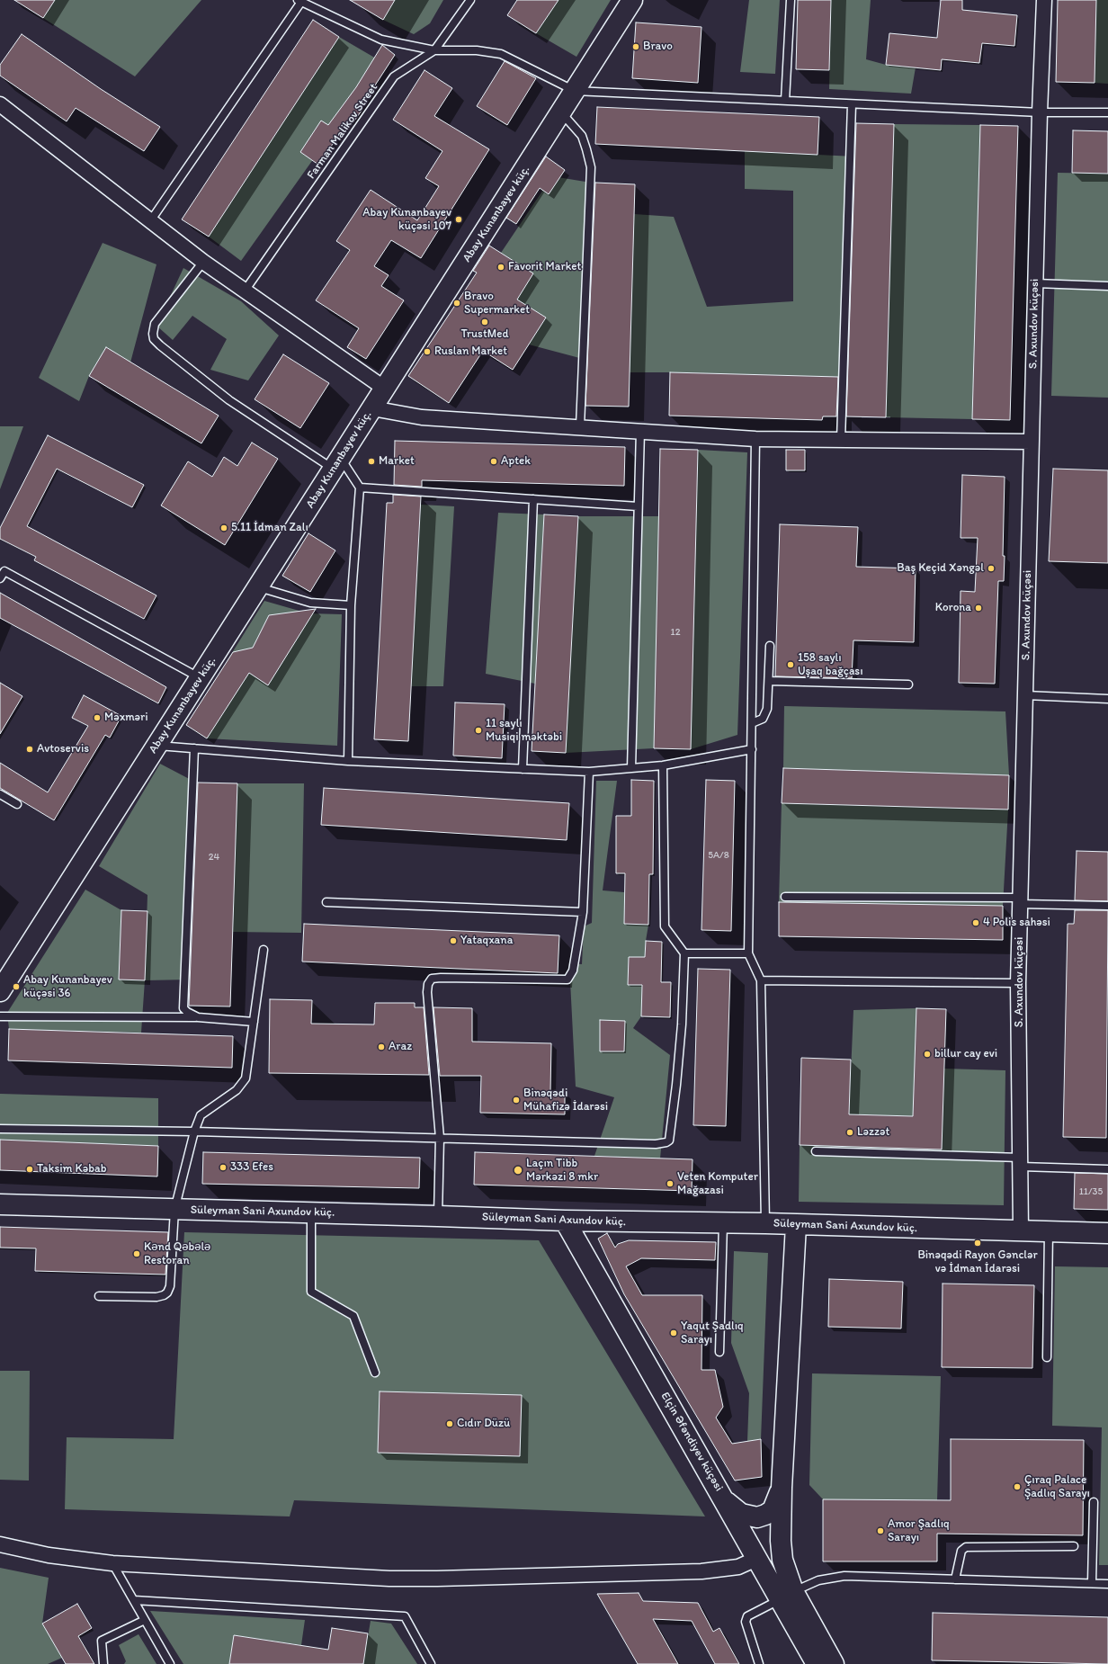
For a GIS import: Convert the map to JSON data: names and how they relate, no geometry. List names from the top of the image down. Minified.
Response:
{"streets":{"street":["Abay Kunanbayev küç.","S. Axundov küçəsi","Süleyman Sani Axundov küç.","Elçin Əfəndiyev küçəsi"],"lane":["Farman Malikov Street"]},"crossings":[["S. Axundov küçəsi","Süleyman Sani Axundov küç."],["Süleyman Sani Axundov küç.","Elçin Əfəndiyev küçəsi"]],"places":["Bravo","Abay Kunanbayev küçəsi 107","Favorit Market","Bravo Supermarket","TrustMed","Ruslan Market","Market","Aptek","5.11 İdman Zalı","Baş Keçid Xəngəl","Korona","158 saylı Uşaq bağçası","Məxməri","11 saylı Musiqi məktəbi","Avtoservis","4 Polis sahəsi","Yataqxana","Abay Kunanbayev küçəsi 36","Araz","billur cay evi","Binəqədi Mühafizə İdarəsi","Ləzzət","333 Efes","Taksim Kəbab","Laçın Tibb Mərkəzi 8 mkr","Veten Komputer Mağazasi","Binəqədi Rayon Gənclər və İdman İdarəsi","Kәnd Qәbәlә Restoran","Yaqut Şadlıq Sarayı","Cıdır Düzü","Çıraq Palace Şadlıq Sarayı","Amor Şadlıq Sarayı"],"house_numbers":["12","5A/8","24","11/35"]}
